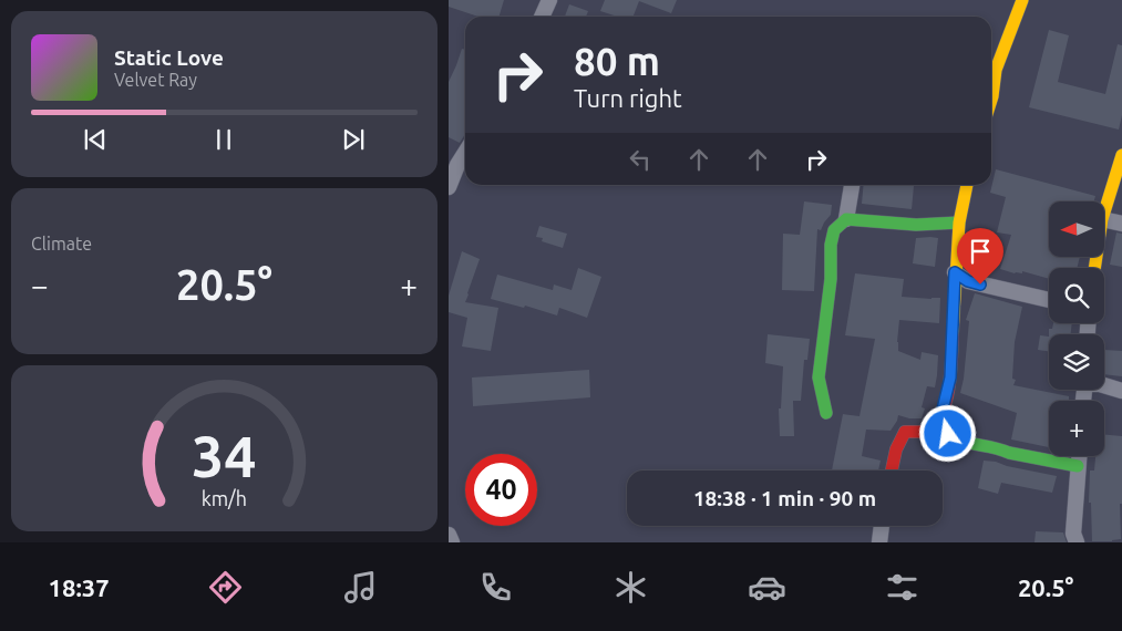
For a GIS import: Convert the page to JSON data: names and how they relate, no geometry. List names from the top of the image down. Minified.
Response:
{"north":"left","page":{"turn":["80 m","Turn right"],"song":["Static Love","Velvet Ray"],"tile":"Climate","map_buttons":"+","heat":["−","20.5°","+"],"limit":"40","trip":"18:38 · 1 min · 90 m","tabs":["18:37","20.5°"],"gauge":["34","km/h"]}}
